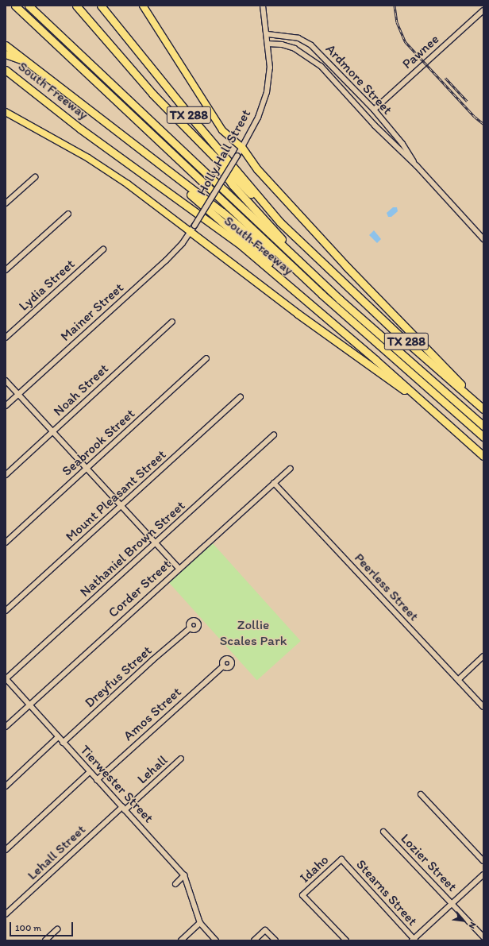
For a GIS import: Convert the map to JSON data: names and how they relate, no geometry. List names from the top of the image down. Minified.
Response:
{"streets":{"highway":["South Freeway","TX 288"],"street":["Pawnee","Ardmore Street","Holly Hall Street","Lydia Street","Mainer Street","Noah Street","Seabrook Street","Mount Pleasant Street","Nathaniel Brown Street","Peerless Street","Corder Street","Dreyfus Street","Amos Street","Lehall","Tierwester Street","Lehall Street","Lozier Street","Idaho","Stearns Street"]},"crossings":[["Pawnee","Ardmore Street"],["Ardmore Street","Holly Hall Street"],["Holly Hall Street","Mainer Street"],["Nathaniel Brown Street","Tierwester Street"],["Peerless Street","Corder Street"],["Corder Street","Tierwester Street"],["Dreyfus Street","Tierwester Street"],["Amos Street","Tierwester Street"],["Lehall","Tierwester Street"],["Lehall","Lehall Street"],["Tierwester Street","Lehall Street"],["Idaho","Stearns Street"]],"parks":["Zollie Scales Park"],"scale_bar":"100 m","north":"bottom right"}
